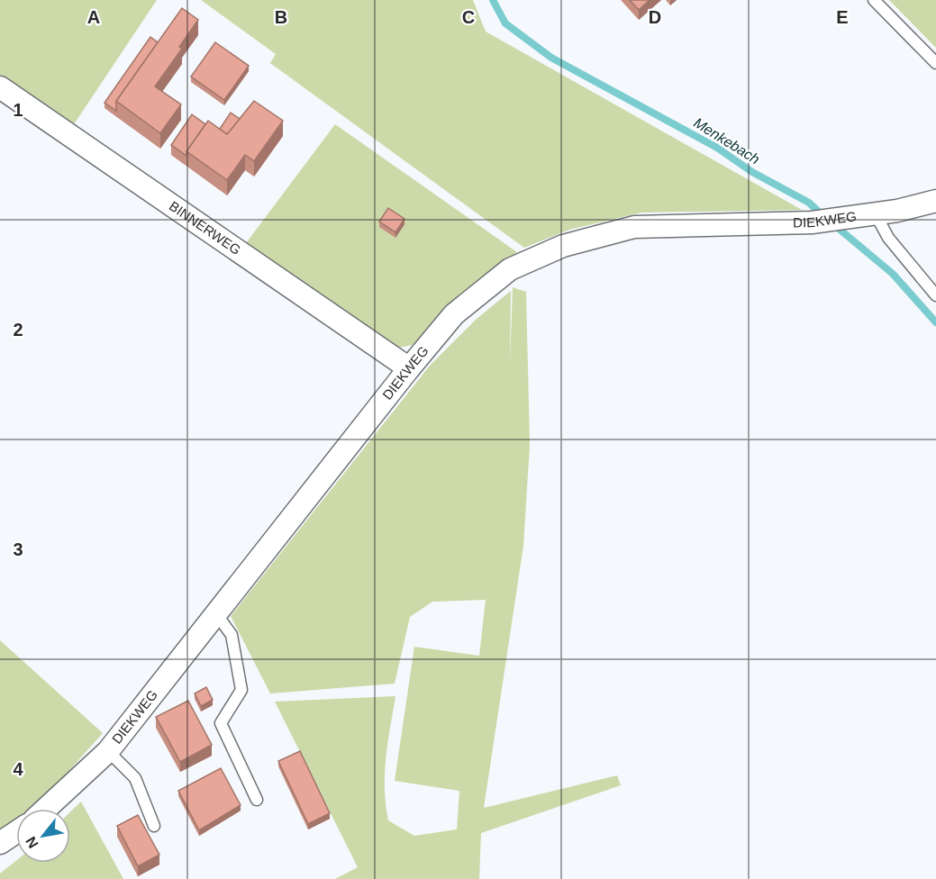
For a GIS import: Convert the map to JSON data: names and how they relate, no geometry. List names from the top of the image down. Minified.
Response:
{"streets":{"street":["DIEKWEG","BINNERWEG"]},"crossings":[["DIEKWEG","BINNERWEG"]],"water":["Menkebach"],"north":"bottom left","grid":{"columns":["A","B","C","D","E"],"rows":["1","2","3","4"]}}
